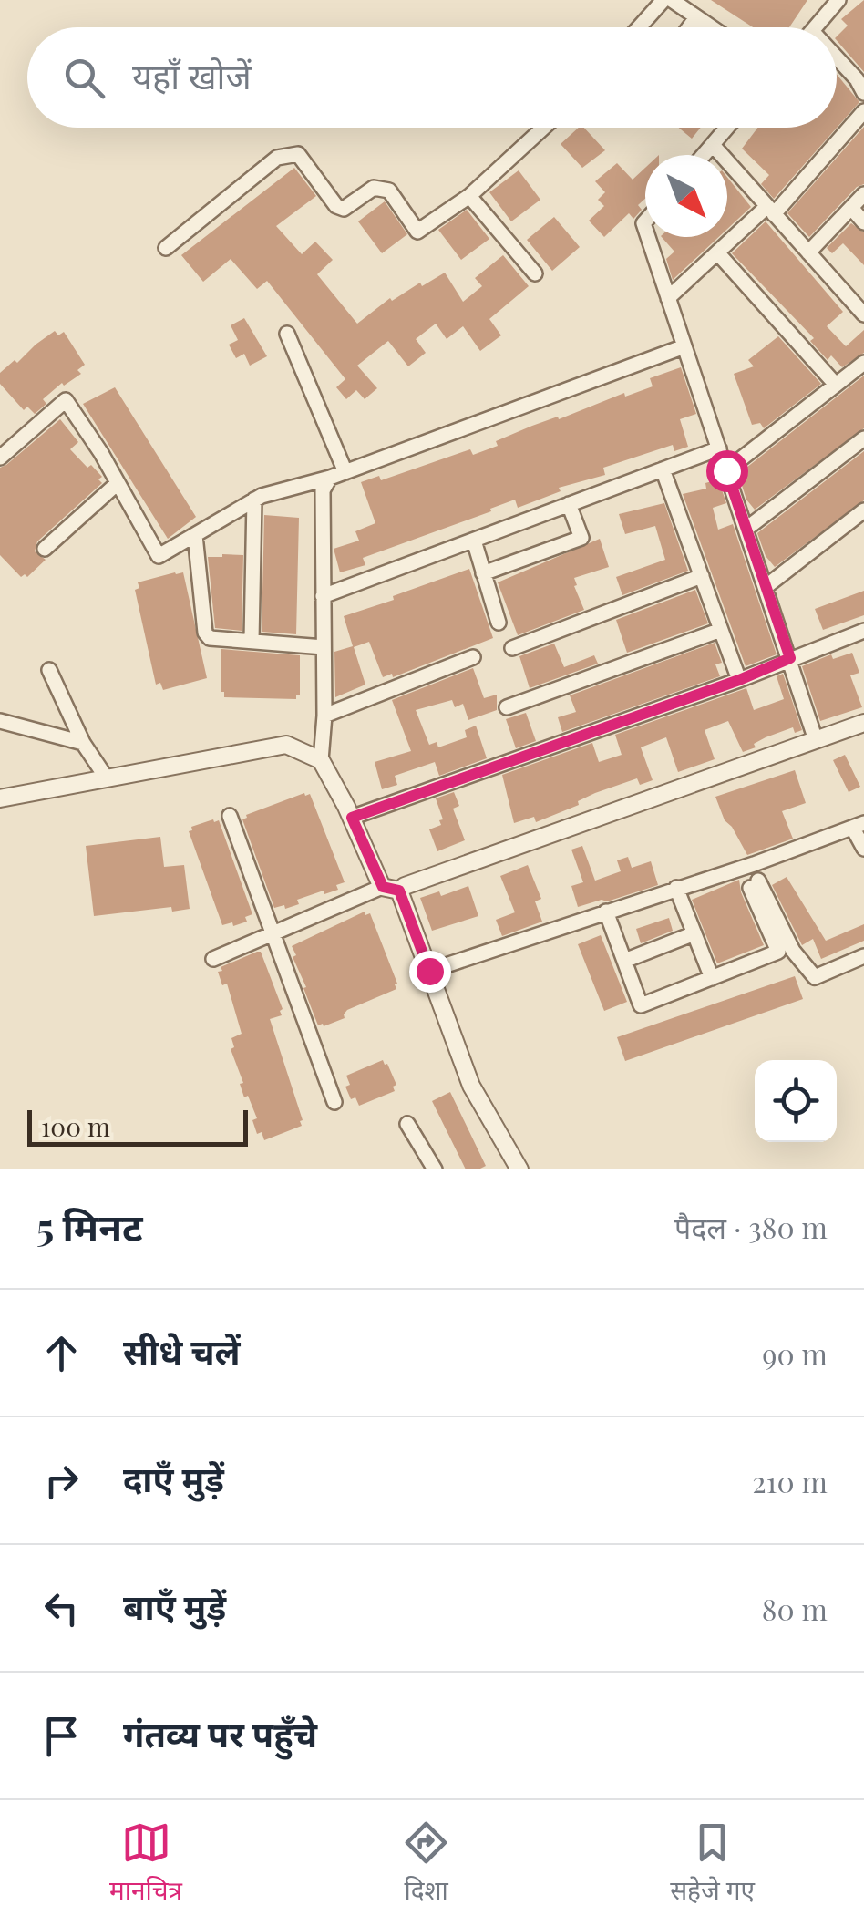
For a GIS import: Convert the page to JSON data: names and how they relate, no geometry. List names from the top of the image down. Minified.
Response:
{"scale_bar":"100 m","north":"bottom right","page":{"search":"यहाँ खोजें","scale":"100 m","heading":["5 मिनट","पैदल · 380 m"],"list":[["सीधे चलें","90 m"],["दाएँ मुड़ें","210 m"],["बाएँ मुड़ें","80 m"],"गंतव्य पर पहुँचे"],"nav":["मानचित्र","दिशा","सहेजे गए"]}}
